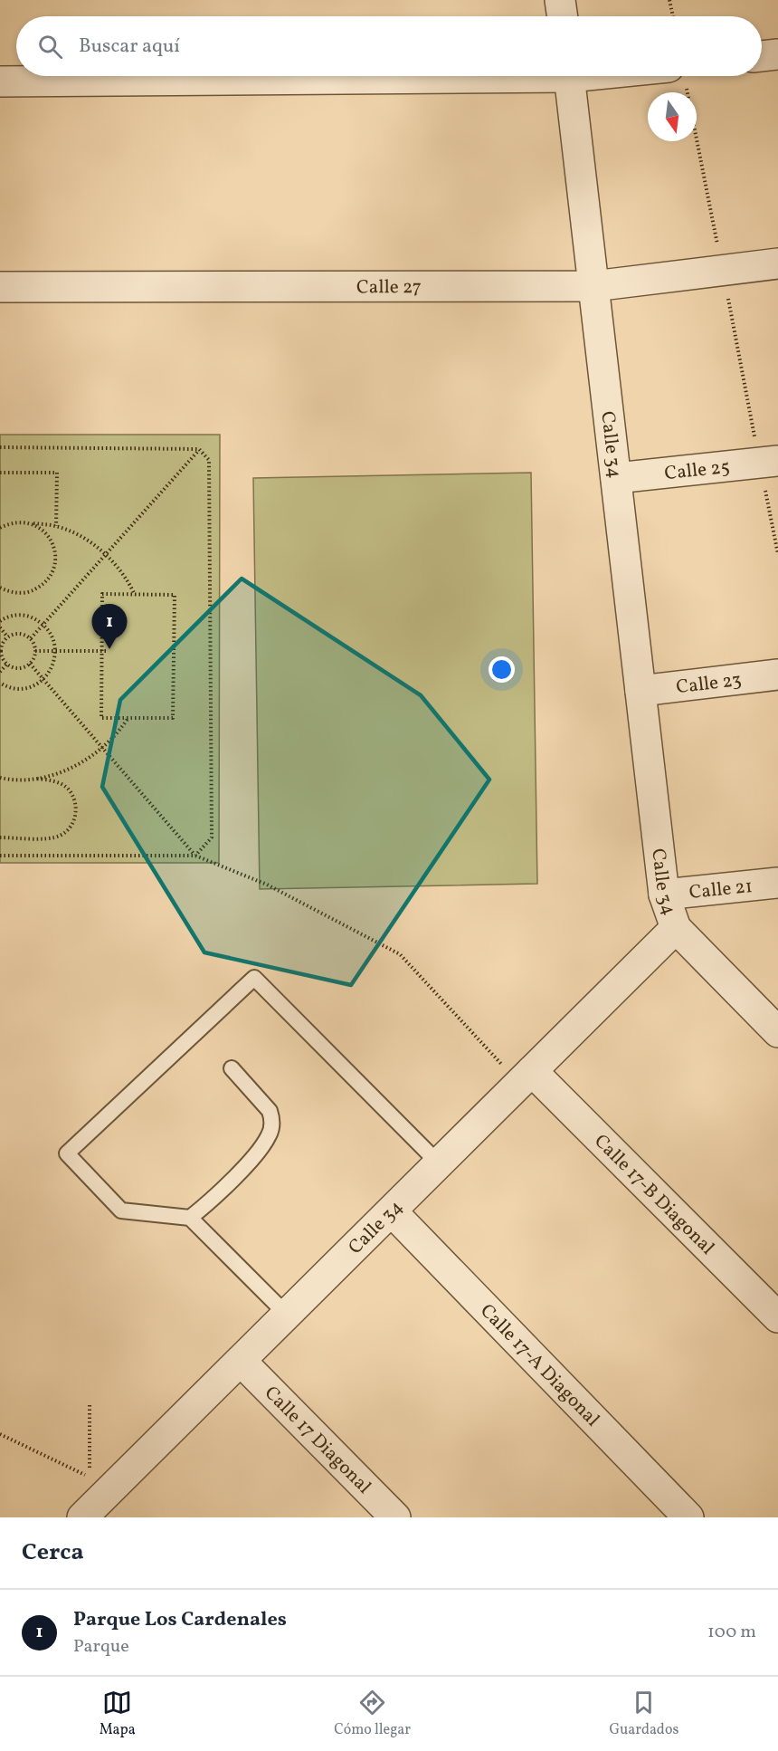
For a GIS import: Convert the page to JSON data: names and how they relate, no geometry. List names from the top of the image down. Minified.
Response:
{"streets":{"street":["Calle 27","Calle 34","Calle 25","Calle 23","Calle 21","Calle 17-B Diagonal","Calle 17-A Diagonal","Calle 17 Diagonal"]},"crossings":[["Calle 27","Calle 34"],["Calle 34","Calle 25"],["Calle 34","Calle 23"],["Calle 34","Calle 21"],["Calle 34","Calle 17-B Diagonal"],["Calle 34","Calle 17-A Diagonal"],["Calle 34","Calle 17 Diagonal"]],"north":"bottom","page":{"search":"Buscar aquí","pins":"1","heading":"Cerca","list":[{"mark":"1","name":"Parque Los Cardenales","note":"Parque","value":"100 m"}],"nav":["Mapa","Cómo llegar","Guardados"]}}
